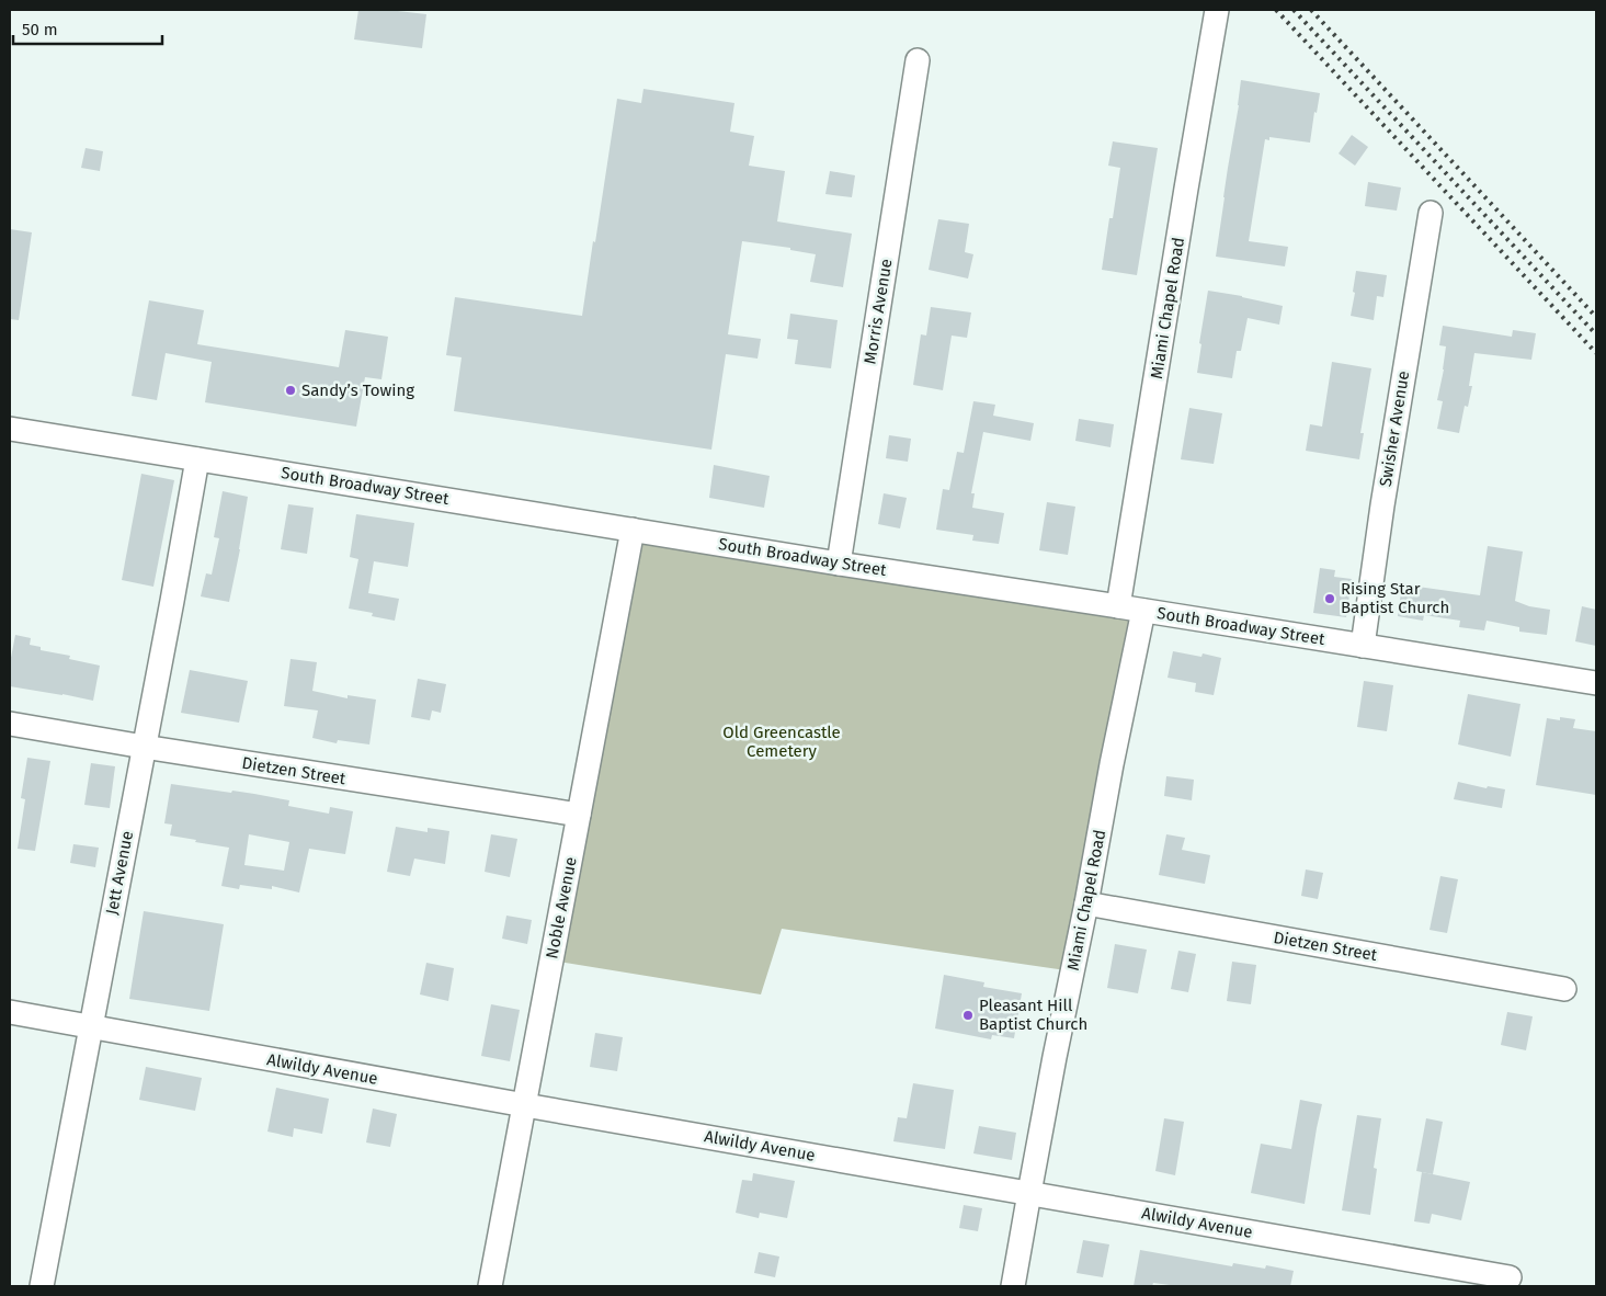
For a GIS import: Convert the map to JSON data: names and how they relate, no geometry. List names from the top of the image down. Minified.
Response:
{"streets":{"street":["Miami Chapel Road","Morris Avenue","Swisher Avenue","South Broadway Street","Dietzen Street","Jett Avenue","Noble Avenue","Alwildy Avenue"]},"crossings":[["Miami Chapel Road","South Broadway Street"],["Miami Chapel Road","Dietzen Street"],["Miami Chapel Road","Alwildy Avenue"],["Morris Avenue","South Broadway Street"],["Swisher Avenue","South Broadway Street"],["South Broadway Street","Jett Avenue"],["South Broadway Street","Noble Avenue"],["Dietzen Street","Jett Avenue"],["Dietzen Street","Noble Avenue"],["Jett Avenue","Alwildy Avenue"],["Noble Avenue","Alwildy Avenue"]],"parks":["Old Greencastle Cemetery"],"places":["Sandy’s Towing","Rising Star Baptist Church","Pleasant Hill Baptist Church"],"scale_bar":"50 m"}
